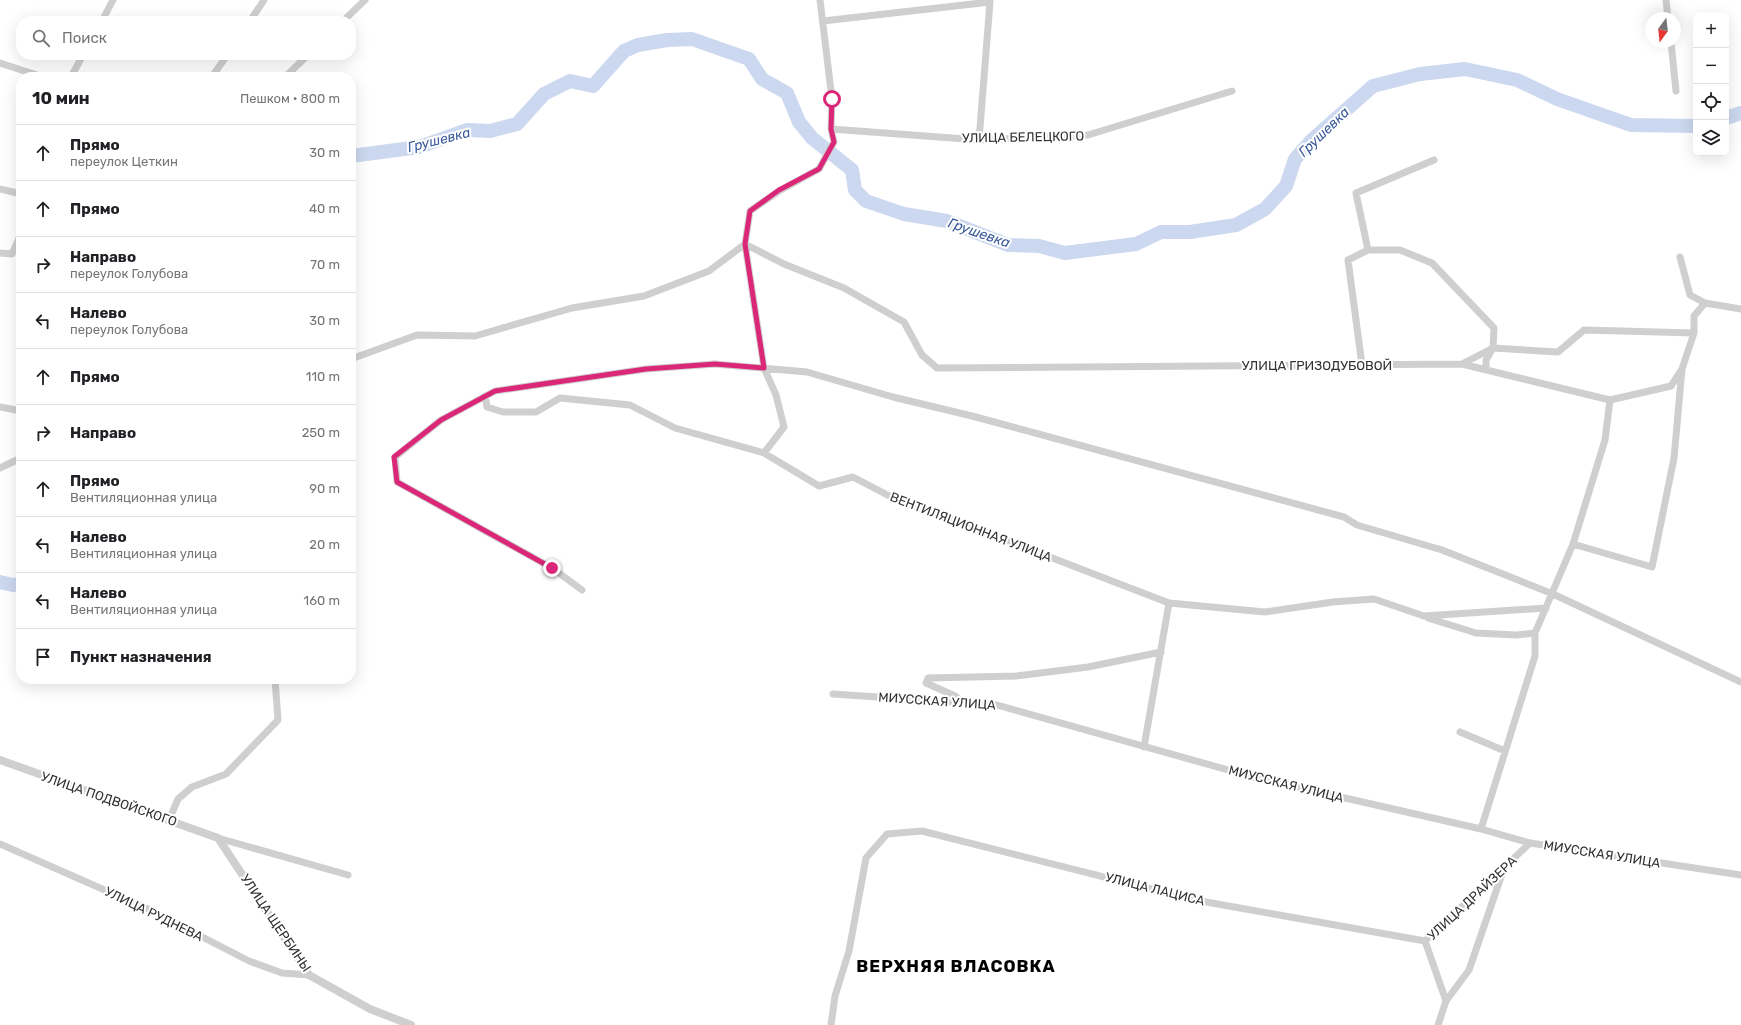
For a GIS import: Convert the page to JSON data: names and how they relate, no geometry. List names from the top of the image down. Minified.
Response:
{"streets":{"street":["УЛИЦА БЕЛЕЦКОГО","УЛИЦА ГРИЗОДУБОВОЙ","ВЕНТИЛЯЦИОННАЯ УЛИЦА","МИУССКАЯ УЛИЦА","УЛИЦА ПОДВОЙСКОГО","УЛИЦА ЛАЦИСА","УЛИЦА ДРАЙЗЕРА","УЛИЦА РУДНЕВА","УЛИЦА ЩЕРБИНЫ"]},"crossings":[["МИУССКАЯ УЛИЦА","УЛИЦА ДРАЙЗЕРА"],["УЛИЦА ПОДВОЙСКОГО","УЛИЦА ЩЕРБИНЫ"],["УЛИЦА ЛАЦИСА","УЛИЦА ДРАЙЗЕРА"],["УЛИЦА РУДНЕВА","УЛИЦА ЩЕРБИНЫ"]],"districts":["ВЕРХНЯЯ ВЛАСОВКА"],"water":["Грушевка"],"north":"bottom","page":{"map_buttons":["+","−"],"search":"Поиск","heading":["10 мин","Пешком · 800 m"],"list":[["Прямо","переулок Цеткин","30 m"],["Прямо","40 m"],["Направо","переулок Голубова","70 m"],["Налево","переулок Голубова","30 m"],["Прямо","110 m"],["Направо","250 m"],["Прямо","Вентиляционная улица","90 m"],["Налево","Вентиляционная улица","20 m"],["Налево","Вентиляционная улица","160 m"],"Пункт назначения"]}}
